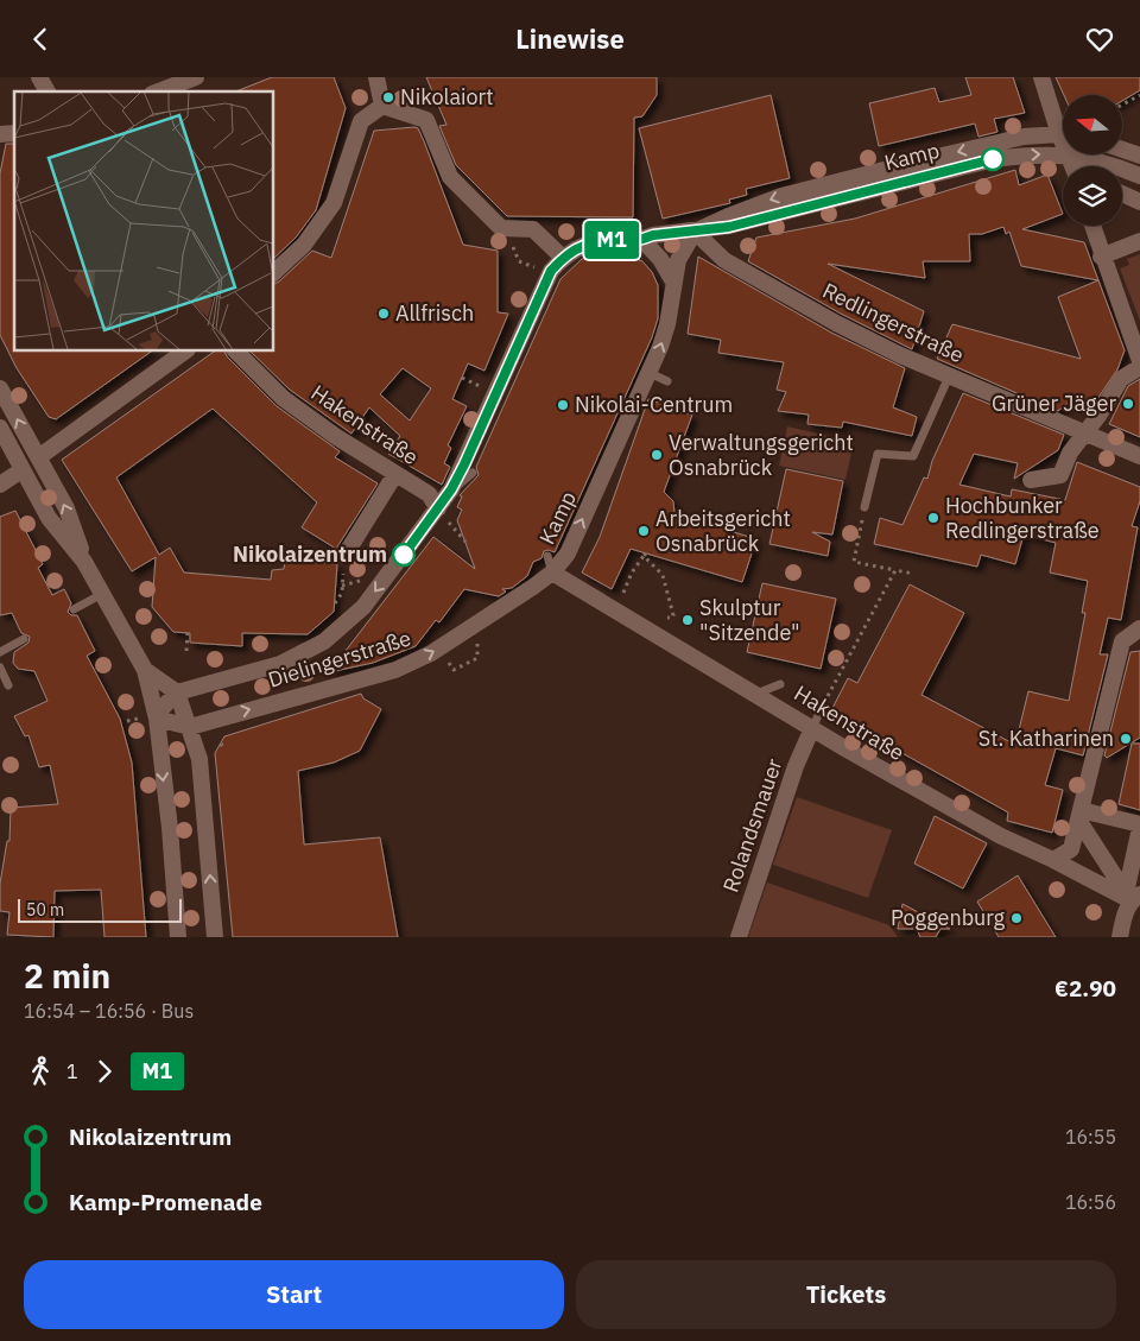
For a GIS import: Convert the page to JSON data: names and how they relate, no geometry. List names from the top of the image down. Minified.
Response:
{"streets":{"street":["Kamp","Redlingerstraße","Hakenstraße","Dielingerstraße","Rolandsmauer"]},"crossings":[["Kamp","Redlingerstraße"],["Kamp","Hakenstraße"],["Kamp","Dielingerstraße"],["Hakenstraße","Dielingerstraße"],["Hakenstraße","Rolandsmauer"]],"places":["Nikolaiort","Allfrisch","Grüner Jäger","Nikolai-Centrum","Verwaltungsgericht Osnabrück","Hochbunker Redlingerstraße","Arbeitsgericht Osnabrück","Nikolaizentrum","Skulptur \"Sitzende\"","St. Katharinen","Poggenburg"],"lines":["bus line M1"],"scale_bar":"50 m","north":"left","page":{"header":"Linewise","on_map":"M1","scale":"50 m","heading":["2 min","16:54 – 16:56 · Bus","€2.90"],"legs":["1","M1"],"list":[{"name":"Nikolaizentrum","value":"16:55"},{"name":"Kamp-Promenade","value":"16:56"}],"buttons":["Start","Tickets"]}}
